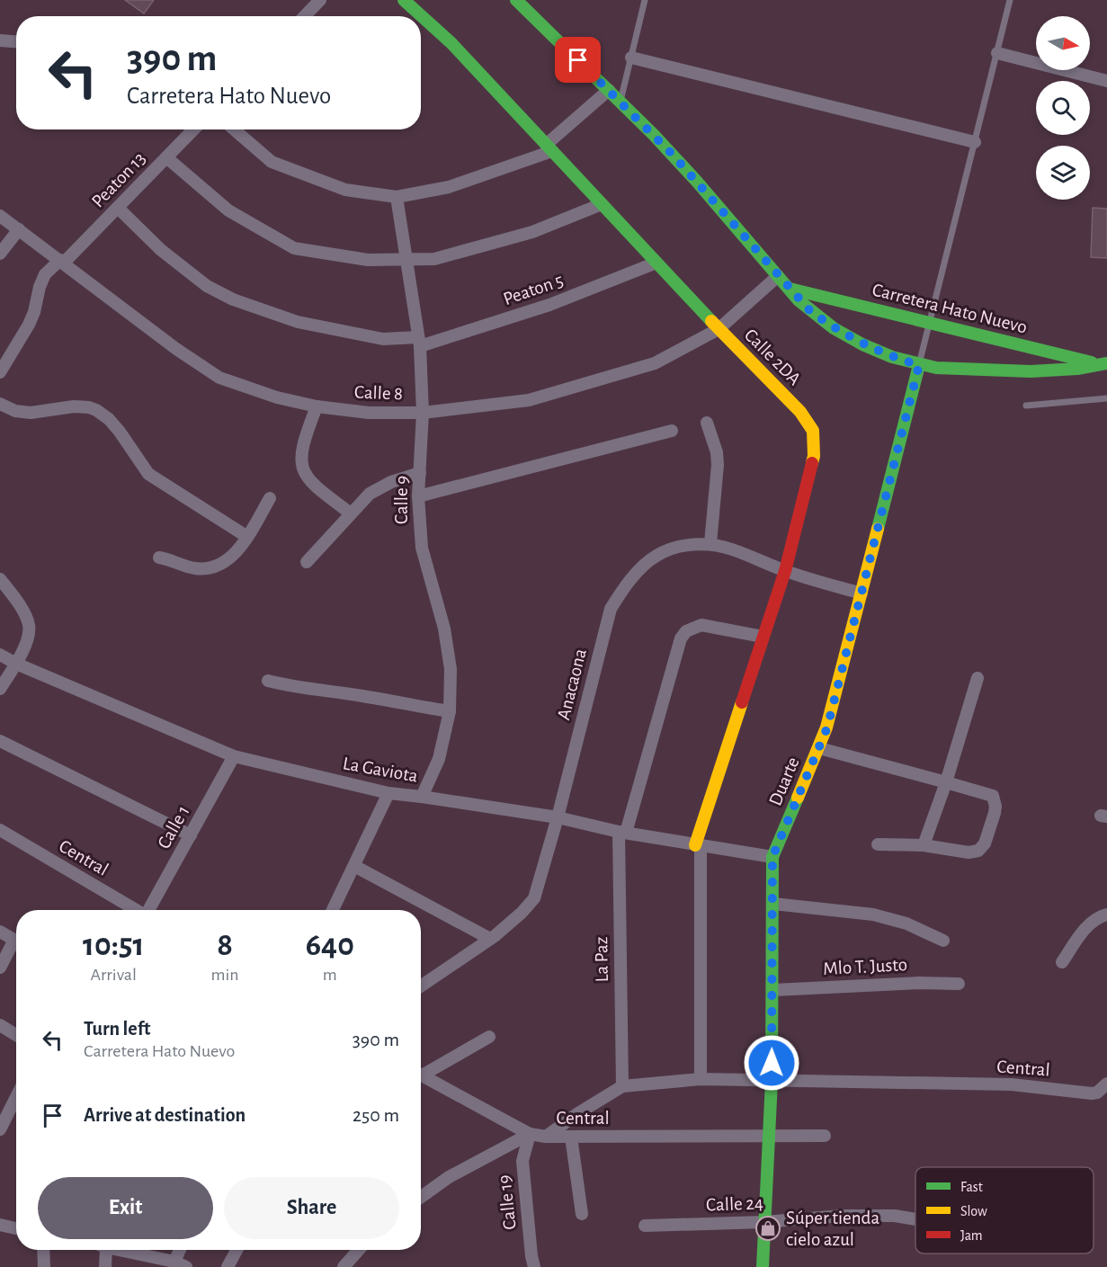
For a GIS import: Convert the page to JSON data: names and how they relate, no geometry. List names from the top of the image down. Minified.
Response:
{"streets":{"street":["Peaton 13","Peaton 5","Carretera Hato Nuevo","Calle 2DA","Calle 8","Calle 9","Anacaona","La Gaviota","Duarte","Calle 1","Central","La Paz","Mlo T. Justo","Calle 19","Calle 24"]},"crossings":[["Peaton 13","Peaton 5"],["Peaton 13","Calle 8"],["Peaton 5","Calle 2DA"],["Peaton 5","Calle 9"],["Carretera Hato Nuevo","Calle 8"],["Carretera Hato Nuevo","Duarte"],["Calle 2DA","Calle 8"],["Calle 2DA","Anacaona"],["Calle 2DA","La Gaviota"],["Calle 2DA","La Paz"],["Calle 8","Calle 9"],["Calle 9","La Gaviota"],["Anacaona","La Gaviota"],["Anacaona","Duarte"],["La Gaviota","Duarte"],["La Gaviota","Calle 1"],["La Gaviota","La Paz"],["Duarte","Central"],["Duarte","Mlo T. Justo"],["Duarte","Calle 24"],["Central","La Paz"],["Central","Calle 19"]],"places":{"shop":["Súper tienda cielo azul"]},"legend":["Fast","Slow","Jam"],"north":"right","page":{"turn":["390 m","Carretera Hato Nuevo"],"eta":["10:51","Arrival","8","min","640","m"],"list":[{"name":"Turn left","note":"Carretera Hato Nuevo","value":"390 m"},{"name":"Arrive at destination","value":"250 m"}],"buttons":["Exit","Share"]}}
